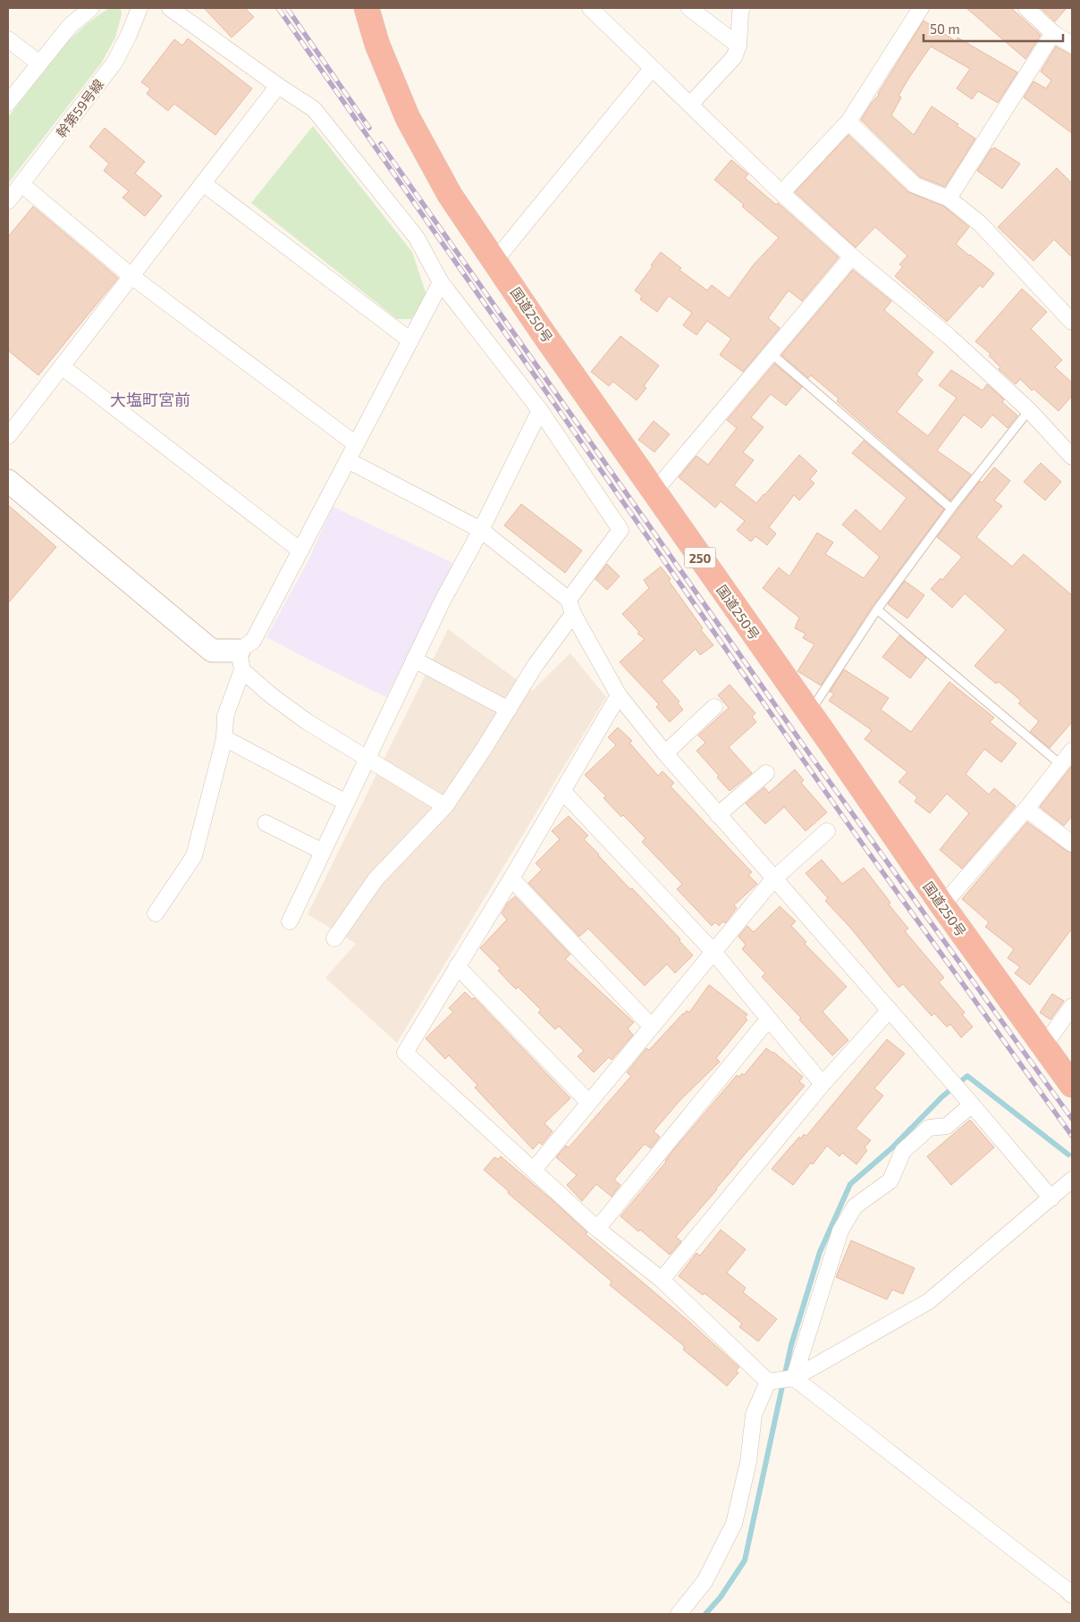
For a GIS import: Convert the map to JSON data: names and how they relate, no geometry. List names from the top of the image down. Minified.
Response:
{"streets":{"highway":["国道250号","250"],"street":["幹第59号線"]},"districts":["大塩町宮前"],"scale_bar":"50 m"}
